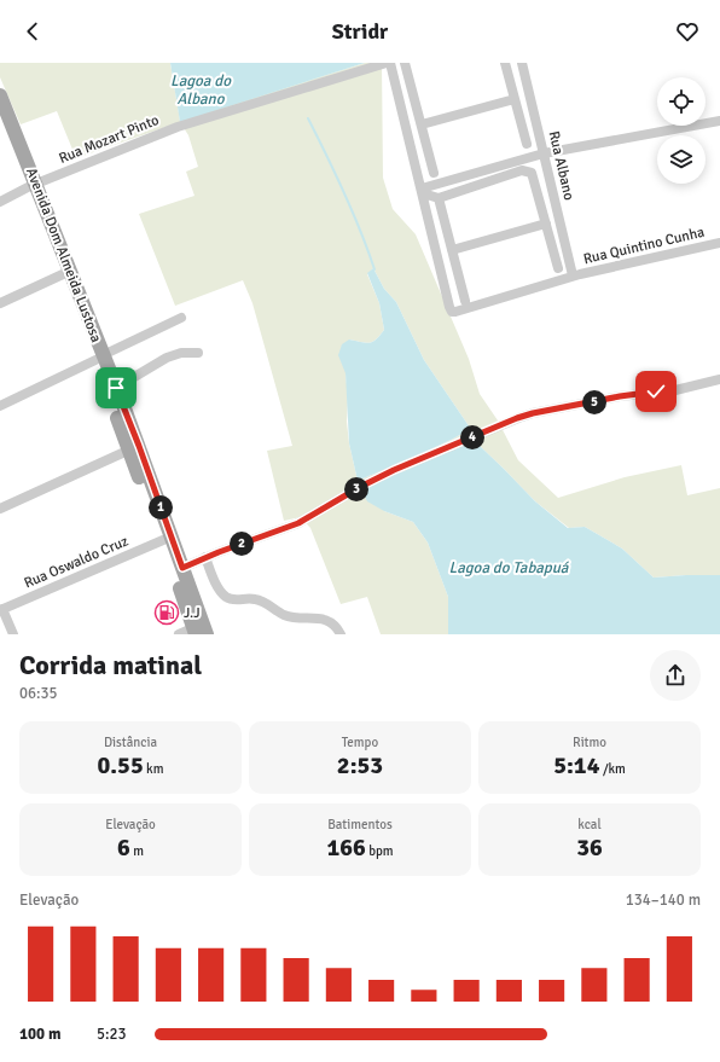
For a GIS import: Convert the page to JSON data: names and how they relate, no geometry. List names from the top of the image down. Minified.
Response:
{"streets":{"main road":["Avenida Dom Almeida Lustosa"],"street":["Rua Mozart Pinto","Rua Albano","Rua Quintino Cunha","Rua Oswaldo Cruz"]},"crossings":[["Rua Mozart Pinto","Avenida Dom Almeida Lustosa"],["Rua Albano","Rua Quintino Cunha"],["Avenida Dom Almeida Lustosa","Rua Oswaldo Cruz"]],"water":["Lagoa do Albano","Lagoa do Tabapuá"],"places":{"fuel station":["J.J"]},"page":{"header":"Stridr","pins":["5","4","3","1","2"],"heading":["Corrida matinal","06:35"],"stats":[["Distância","0.55 km"],["Tempo","2:53"],["Ritmo","5:14 /km"],["Elevação","6 m"],["Batimentos","166 bpm"],["kcal","36"]],"chart":["Elevação","134–140 m"],"list":[{"name":"100 m","note":"5:23"}]}}
